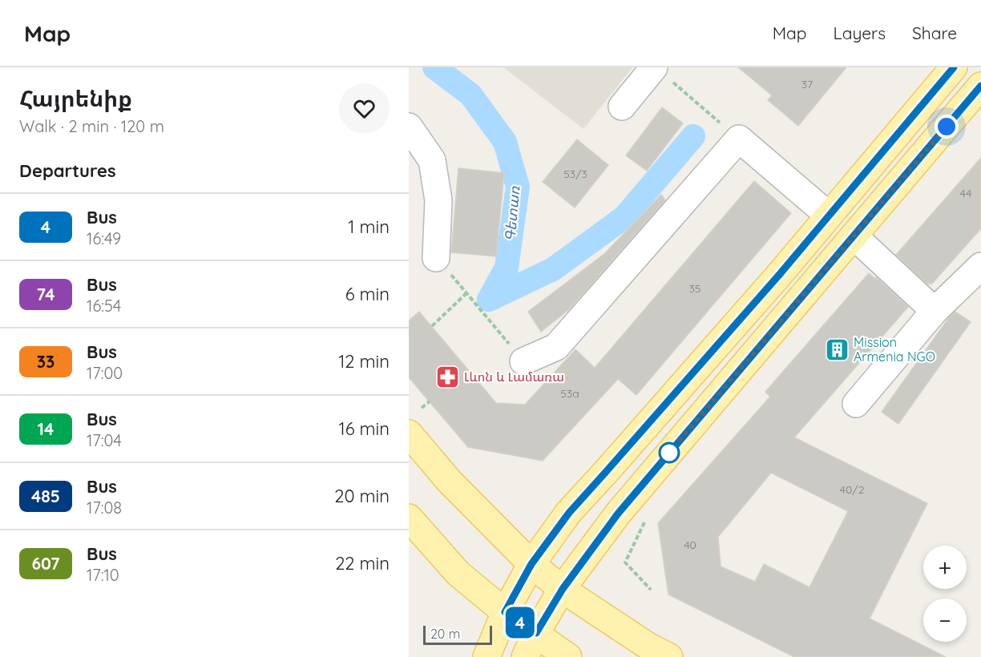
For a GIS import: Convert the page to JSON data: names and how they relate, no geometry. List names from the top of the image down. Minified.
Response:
{"water":["Գետառ"],"places":{"building":["Mission Armenia NGO"],"pharmacy":["Լևոն և Լամառա"]},"lines":["bus line 4"],"house_numbers":["37","53/3","44","35","53a","40/2","40"],"scale_bar":"20 m","page":{"header":"Map","nav":["Map","Layers","Share"],"heading":[["Հայրենիք","Walk · 2 min · 120 m"],"Departures"],"on_map":"4","list":[{"mark":"4","name":"Bus","note":"16:49","value":"1 min"},{"mark":"74","name":"Bus","note":"16:54","value":"6 min"},{"mark":"33","name":"Bus","note":"17:00","value":"12 min"},{"mark":"14","name":"Bus","note":"17:04","value":"16 min"},{"mark":"485","name":"Bus","note":"17:08","value":"20 min"},{"mark":"607","name":"Bus","note":"17:10","value":"22 min"}],"map_buttons":["+","−"],"scale":"20 m"}}
